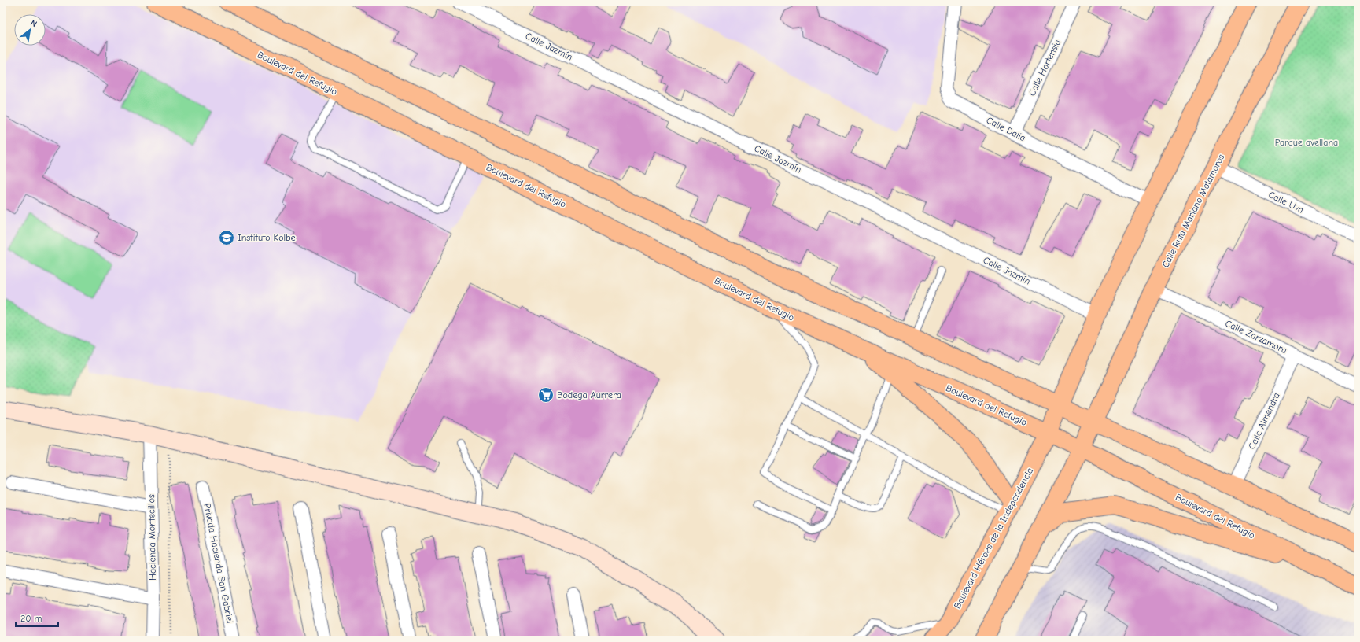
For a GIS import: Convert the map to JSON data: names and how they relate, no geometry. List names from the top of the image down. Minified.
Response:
{"streets":{"main road":["Boulevard del Refugio","Calle Ruta Mariano Matamoros","Boulevard Héroes de la Independencia"],"street":["Calle Jazmín","Calle Hortensia","Calle Dalia","Calle Uva","Calle Zarzamora","Calle Almendra","Hacienda Montecillos","Privada Hacienda San Gabriel"]},"crossings":[["Calle Hortensia","Calle Dalia"],["Boulevard del Refugio","Calle Ruta Mariano Matamoros"],["Boulevard del Refugio","Boulevard Héroes de la Independencia"],["Calle Uva","Calle Ruta Mariano Matamoros"],["Calle Ruta Mariano Matamoros","Calle Zarzamora"],["Calle Zarzamora","Calle Almendra"]],"parks":["Parque avellana"],"places":{"school or university":["Instituto Kolbe"],"supermarket":["Bodega Aurrera"]},"scale_bar":"20 m","north":"top right"}
